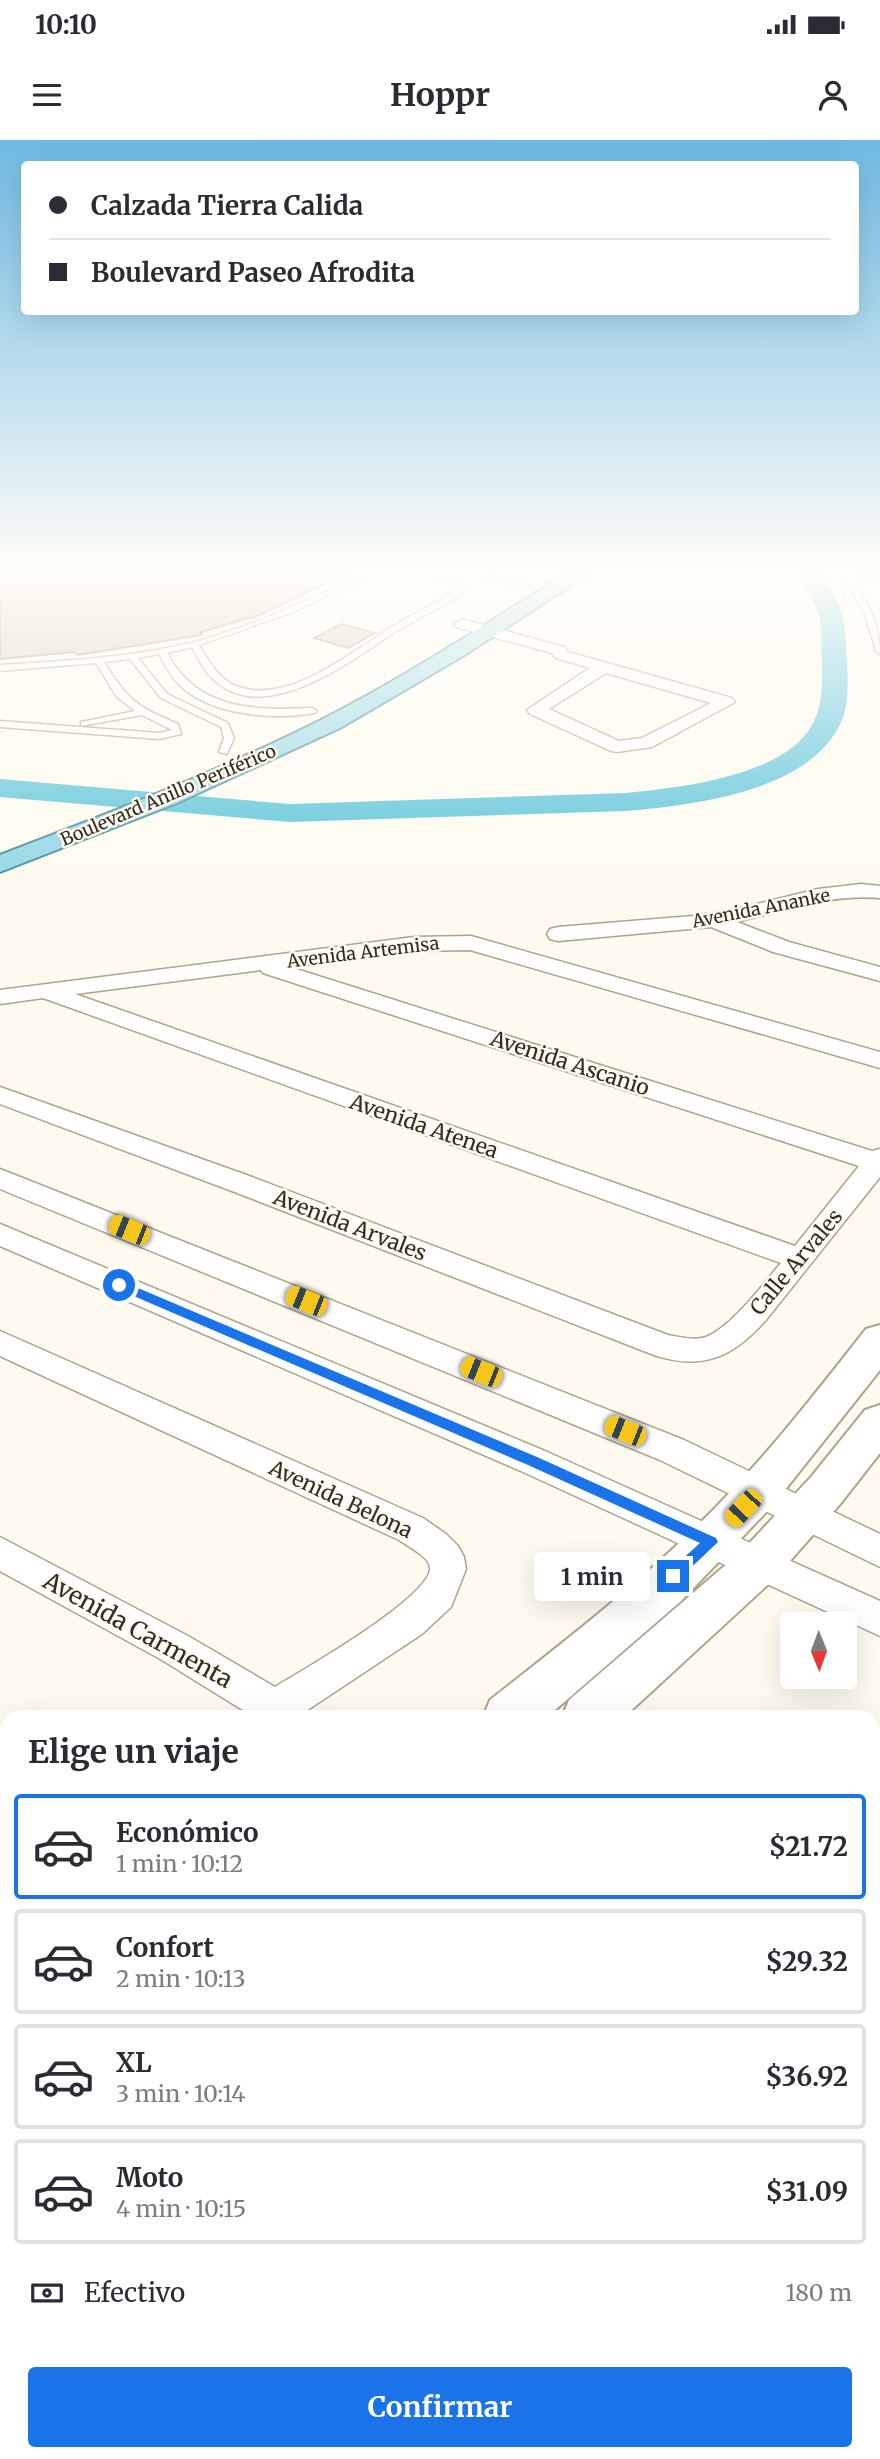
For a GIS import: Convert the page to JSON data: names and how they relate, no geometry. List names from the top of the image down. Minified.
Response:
{"streets":{"main road":["Boulevard Anillo Periférico"],"street":["Avenida Ananke","Avenida Artemisa","Avenida Ascanio","Avenida Atenea","Avenida Arvales","Calle Arvales","Avenida Belona","Avenida Carmenta"]},"crossings":[["Avenida Artemisa","Avenida Ascanio"],["Avenida Artemisa","Avenida Atenea"],["Avenida Ascanio","Calle Arvales"],["Avenida Atenea","Calle Arvales"],["Avenida Arvales","Calle Arvales"]],"north":"bottom","page":{"status":"10:10","header":"Hoppr","banner":["Calzada Tierra Calida","Boulevard Paseo Afrodita"],"bubble":"1 min","heading":"Elige un viaje","list":[{"name":"Económico","note":"1 min · 10:12","value":"$21.72"},{"name":"Confort","note":"2 min · 10:13","value":"$29.32"},{"name":"XL","note":"3 min · 10:14","value":"$36.92"},{"name":"Moto","note":"4 min · 10:15","value":"$31.09"}],"pay":["Efectivo","180 m"],"buttons":"Confirmar"}}
